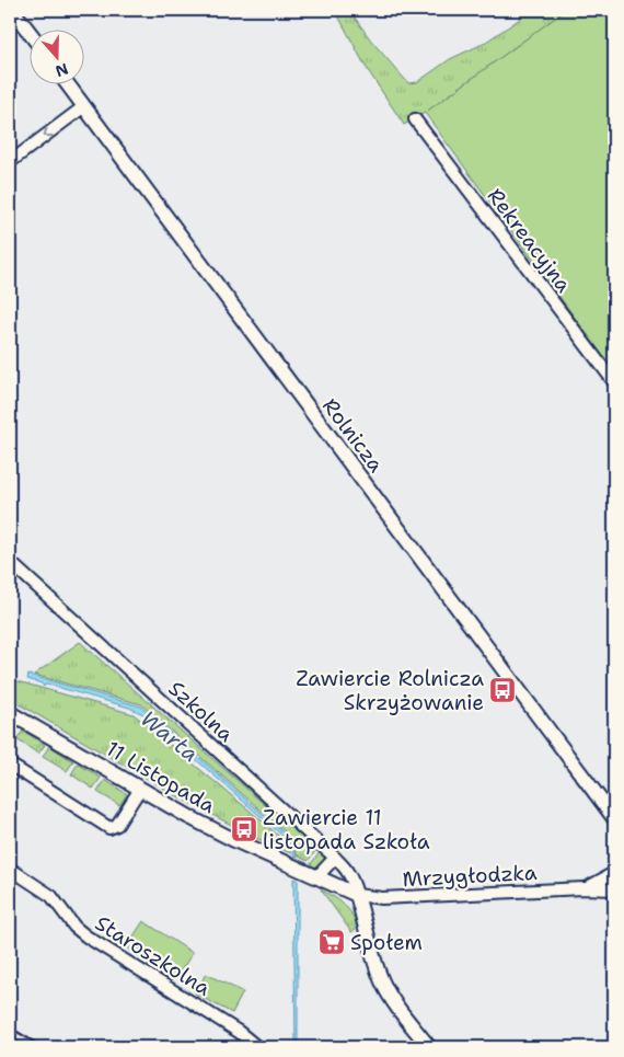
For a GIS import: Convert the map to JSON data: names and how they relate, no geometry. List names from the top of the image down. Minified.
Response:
{"streets":{"street":["Rekreacyjna","Rolnicza","Szkolna","11 Listopada","Mrzygłodzka","Staroszkolna"]},"crossings":[["Szkolna","11 Listopada"],["Szkolna","Mrzygłodzka"],["11 Listopada","Mrzygłodzka"]],"water":["Warta"],"places":{"bus stop":["Zawiercie Rolnicza Skrzyżowanie","Zawiercie 11 listopada Szkoła"],"supermarket":["Społem"]},"north":"bottom"}
